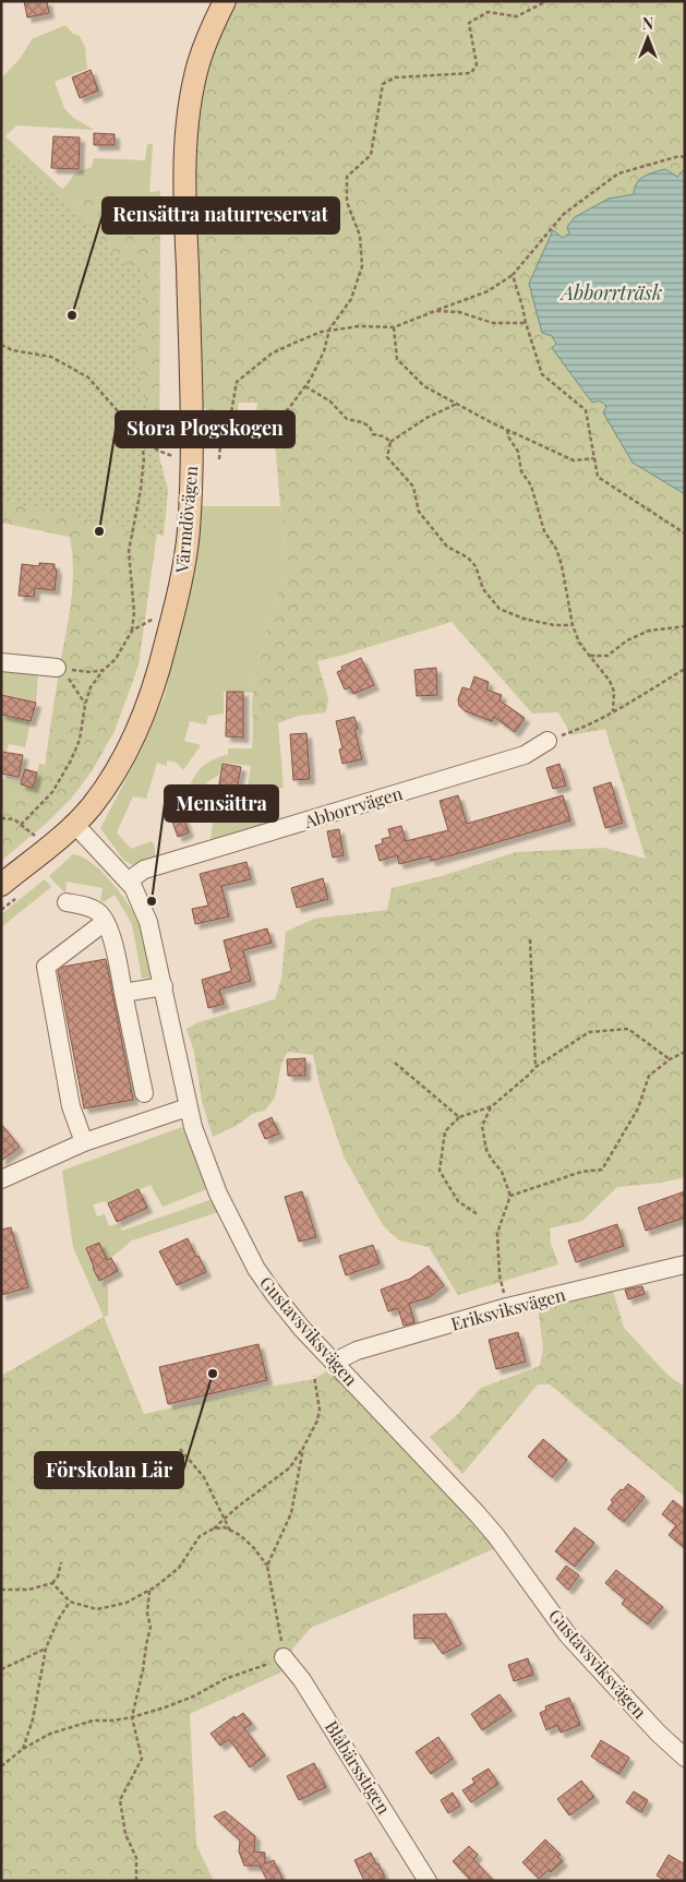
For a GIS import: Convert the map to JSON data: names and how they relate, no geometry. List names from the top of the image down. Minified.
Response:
{"streets":{"main road":["Värmdövägen"],"street":["Abborrvägen","Eriksviksvägen","Gustavsviksvägen","Blåbärsstigen"]},"crossings":[["Värmdövägen","Gustavsviksvägen"],["Abborrvägen","Gustavsviksvägen"],["Eriksviksvägen","Gustavsviksvägen"]],"water":["Abborrträsk"],"places":["Rensättra naturreservat","Stora Plogskogen","Mensättra","Förskolan Lär"],"north":"top"}
